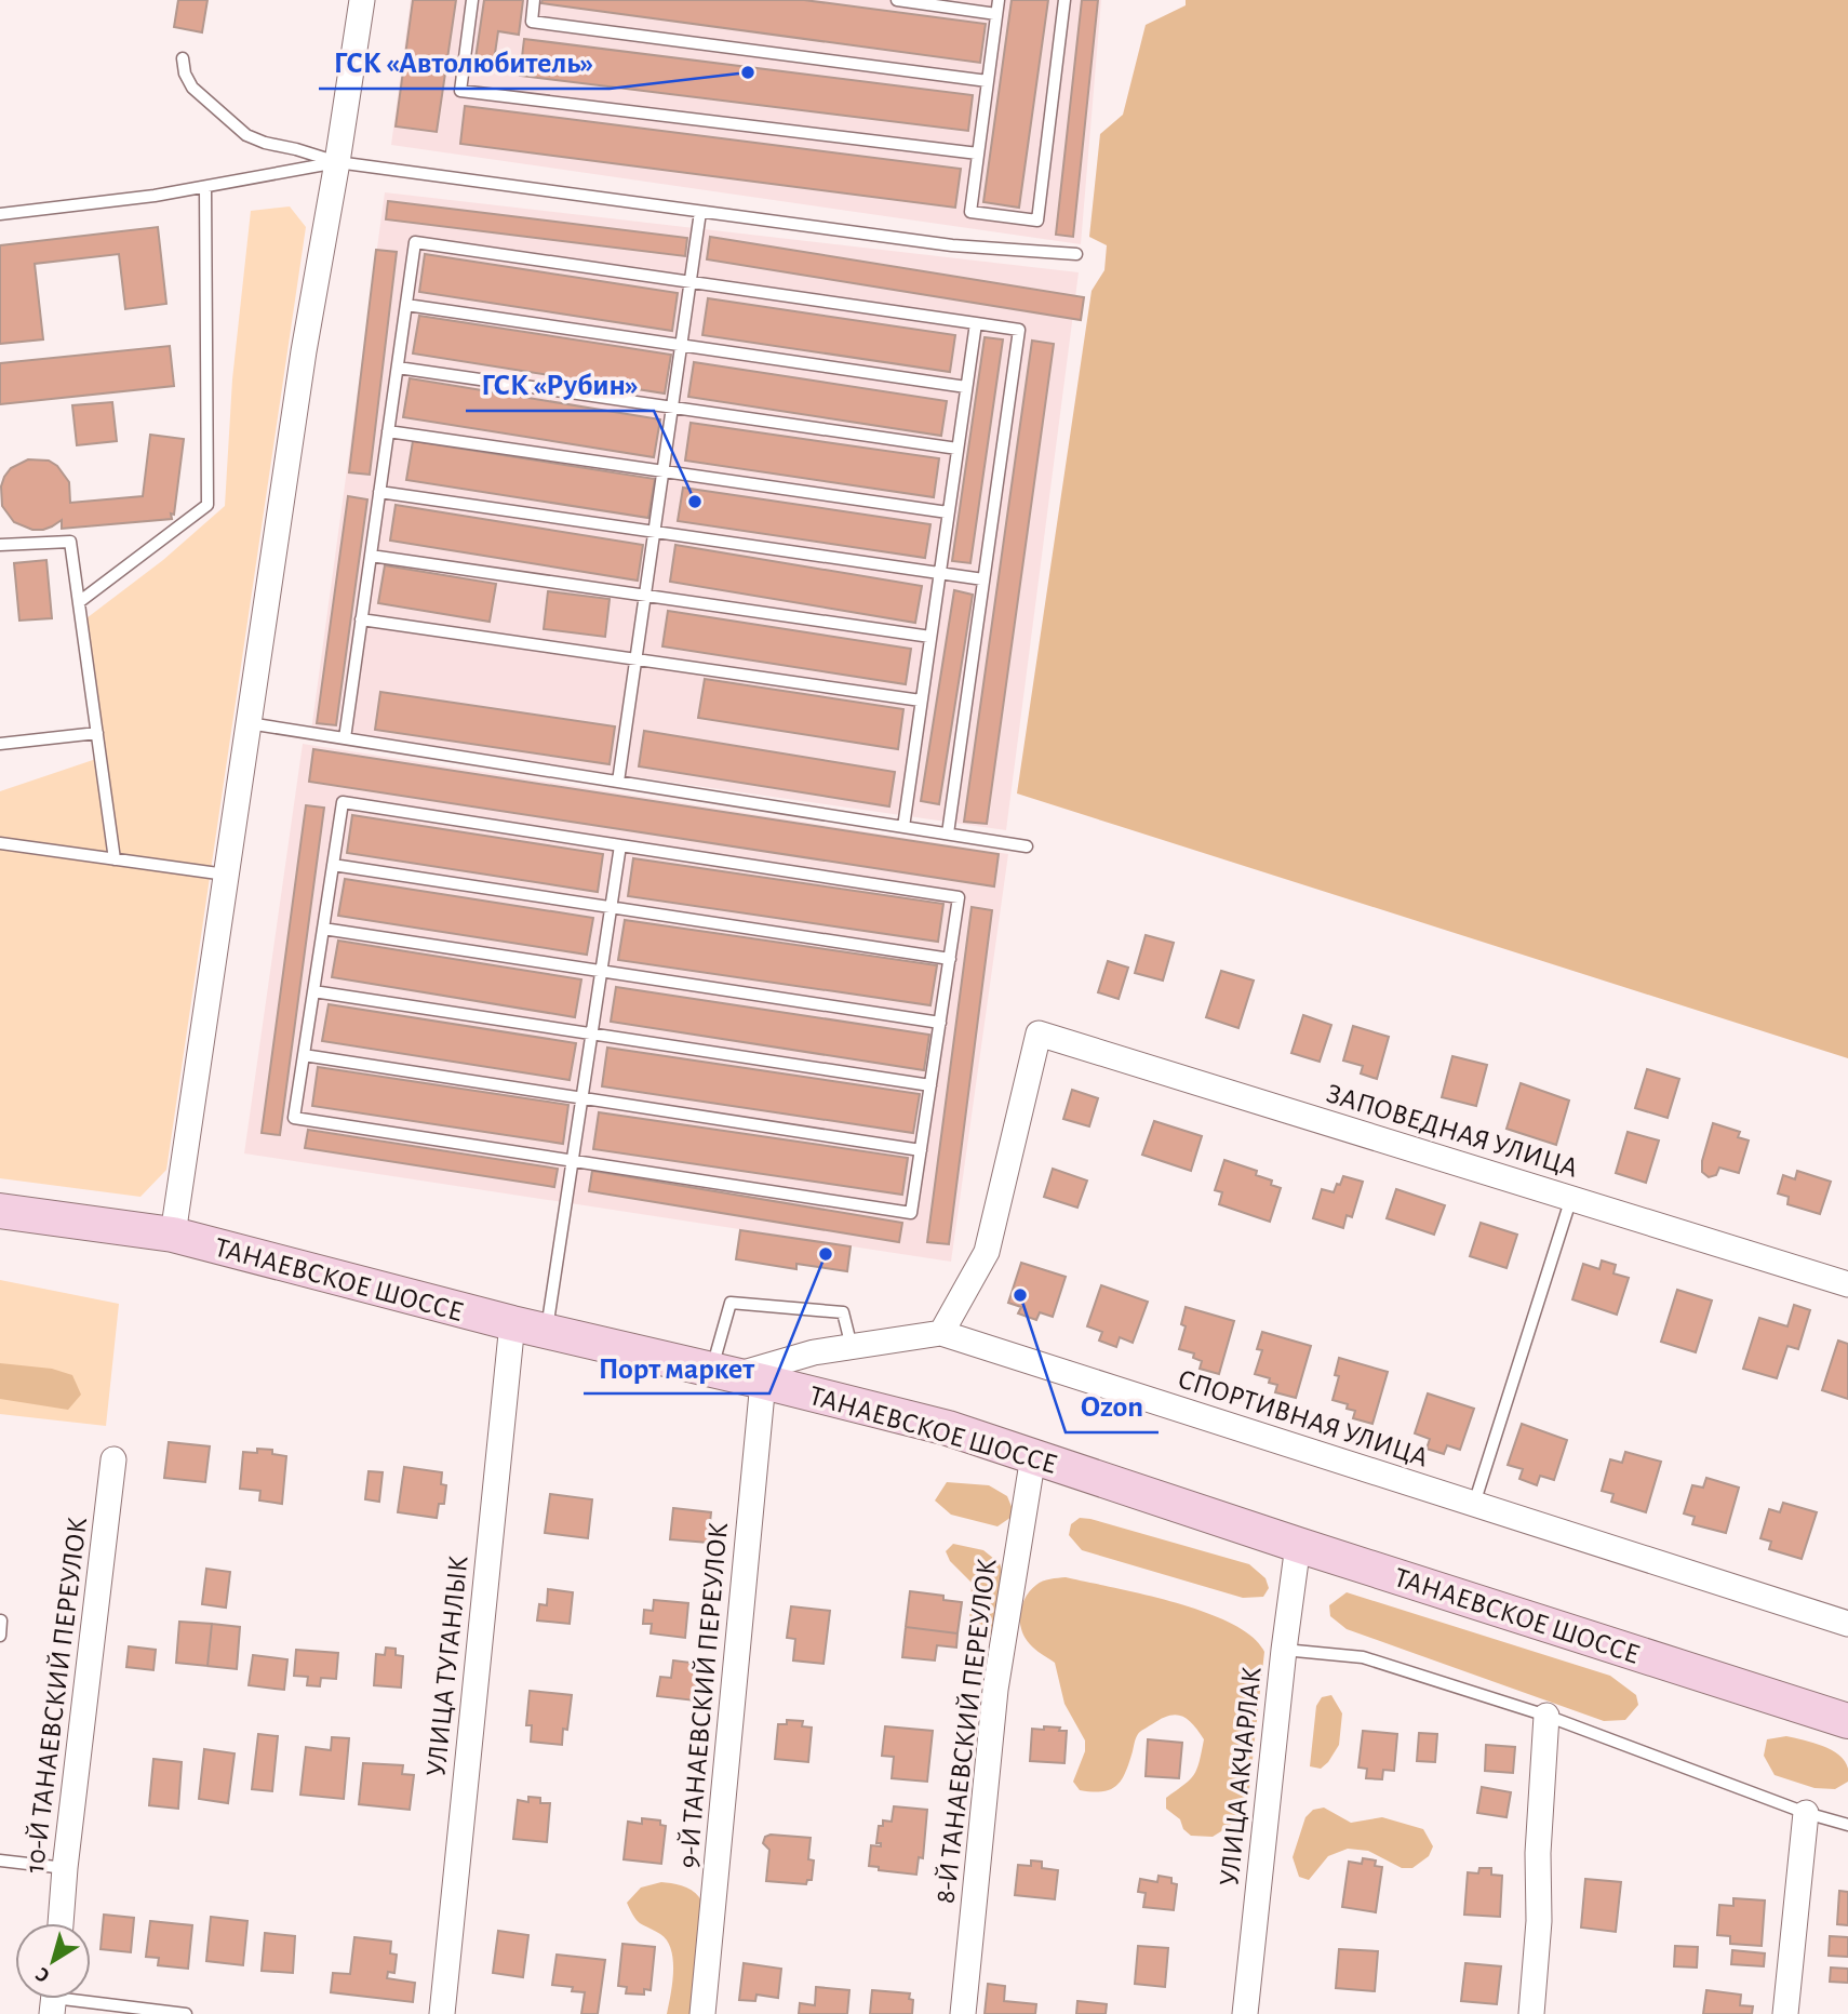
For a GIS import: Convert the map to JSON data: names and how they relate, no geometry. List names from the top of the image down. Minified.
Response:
{"streets":{"street":["ЗАПОВЕДНАЯ УЛИЦА","ТАНАЕВСКОЕ ШОССЕ","СПОРТИВНАЯ УЛИЦА","УЛИЦА ТУГАНЛЫК","10-Й ТАНАЕВСКИЙ ПЕРЕУЛОК","9-Й ТАНАЕВСКИЙ ПЕРЕУЛОК","8-Й ТАНАЕВСКИЙ ПЕРЕУЛОК","УЛИЦА АКЧАРЛАК"]},"crossings":[["ЗАПОВЕДНАЯ УЛИЦА","СПОРТИВНАЯ УЛИЦА"],["ТАНАЕВСКОЕ ШОССЕ","СПОРТИВНАЯ УЛИЦА"],["ТАНАЕВСКОЕ ШОССЕ","УЛИЦА ТУГАНЛЫК"],["ТАНАЕВСКОЕ ШОССЕ","9-Й ТАНАЕВСКИЙ ПЕРЕУЛОК"],["ТАНАЕВСКОЕ ШОССЕ","8-Й ТАНАЕВСКИЙ ПЕРЕУЛОК"],["ТАНАЕВСКОЕ ШОССЕ","УЛИЦА АКЧАРЛАК"],["СПОРТИВНАЯ УЛИЦА","9-Й ТАНАЕВСКИЙ ПЕРЕУЛОК"]],"places":["ГСК «Автолюбитель»","ГСК «Рубин»","Порт маркет","Ozon"],"north":"bottom left"}
